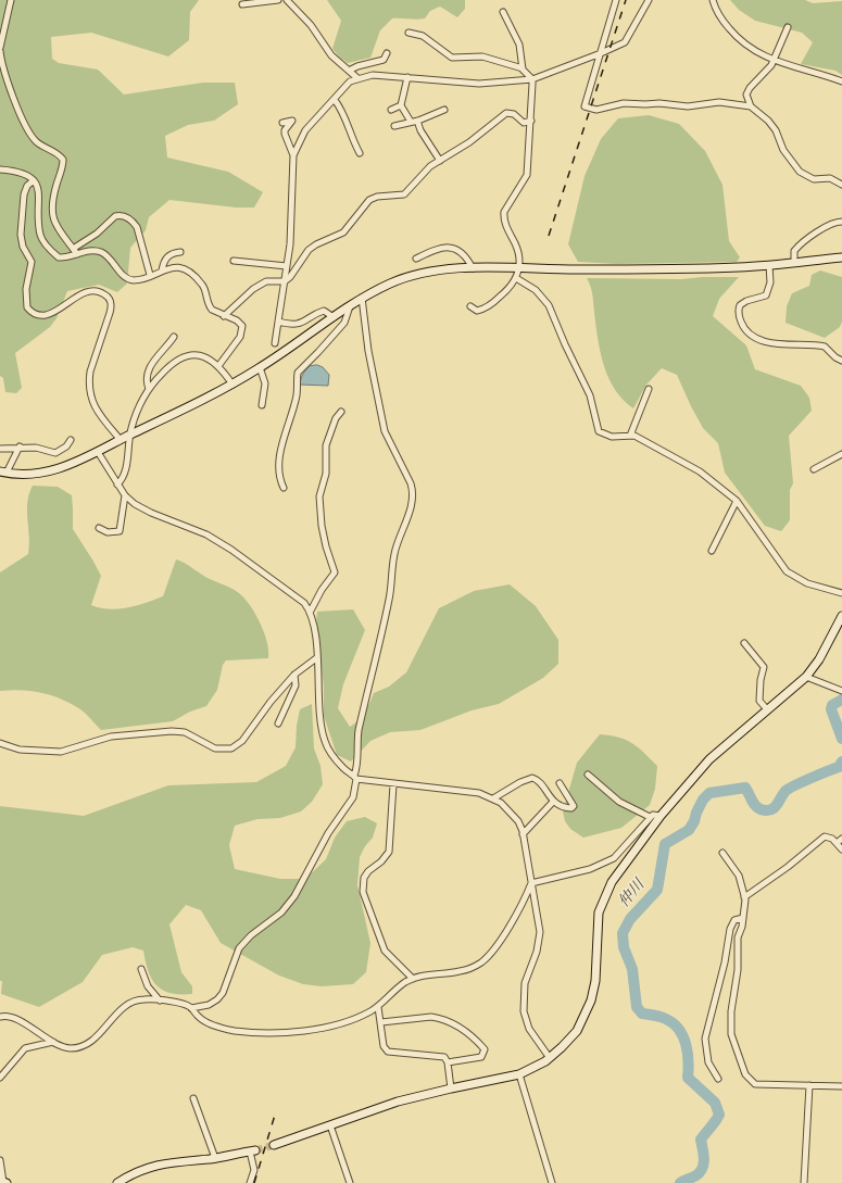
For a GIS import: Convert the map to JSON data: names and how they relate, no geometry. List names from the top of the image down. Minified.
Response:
{"water":["仲川"]}
